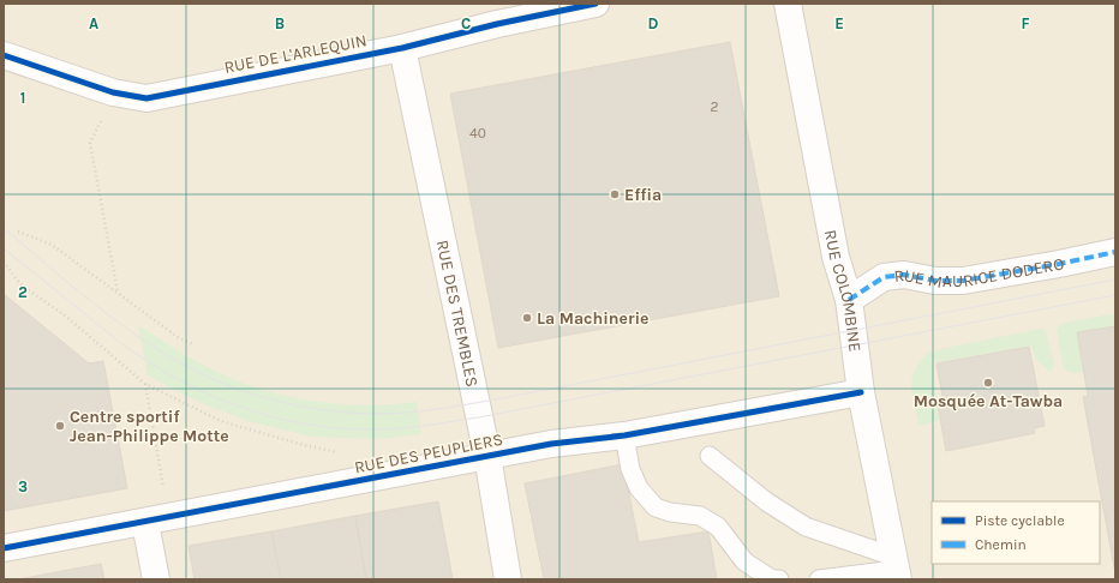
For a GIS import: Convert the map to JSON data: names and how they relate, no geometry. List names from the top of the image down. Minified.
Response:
{"streets":{"street":["RUE DE L'ARLEQUIN","RUE MAURICE DODERO","RUE COLOMBINE","RUE DES TREMBLES","RUE DES PEUPLIERS"]},"crossings":[["RUE DE L'ARLEQUIN","RUE DES TREMBLES"],["RUE MAURICE DODERO","RUE COLOMBINE"],["RUE COLOMBINE","RUE DES PEUPLIERS"],["RUE DES TREMBLES","RUE DES PEUPLIERS"]],"places":["Effia","La Machinerie","Mosquée At-Tawba","Centre sportif Jean-Philippe Motte"],"house_numbers":["2","40"],"legend":["Piste cyclable","Chemin"],"grid":{"columns":["A","B","C","D","E","F"],"rows":["1","2","3"]}}
